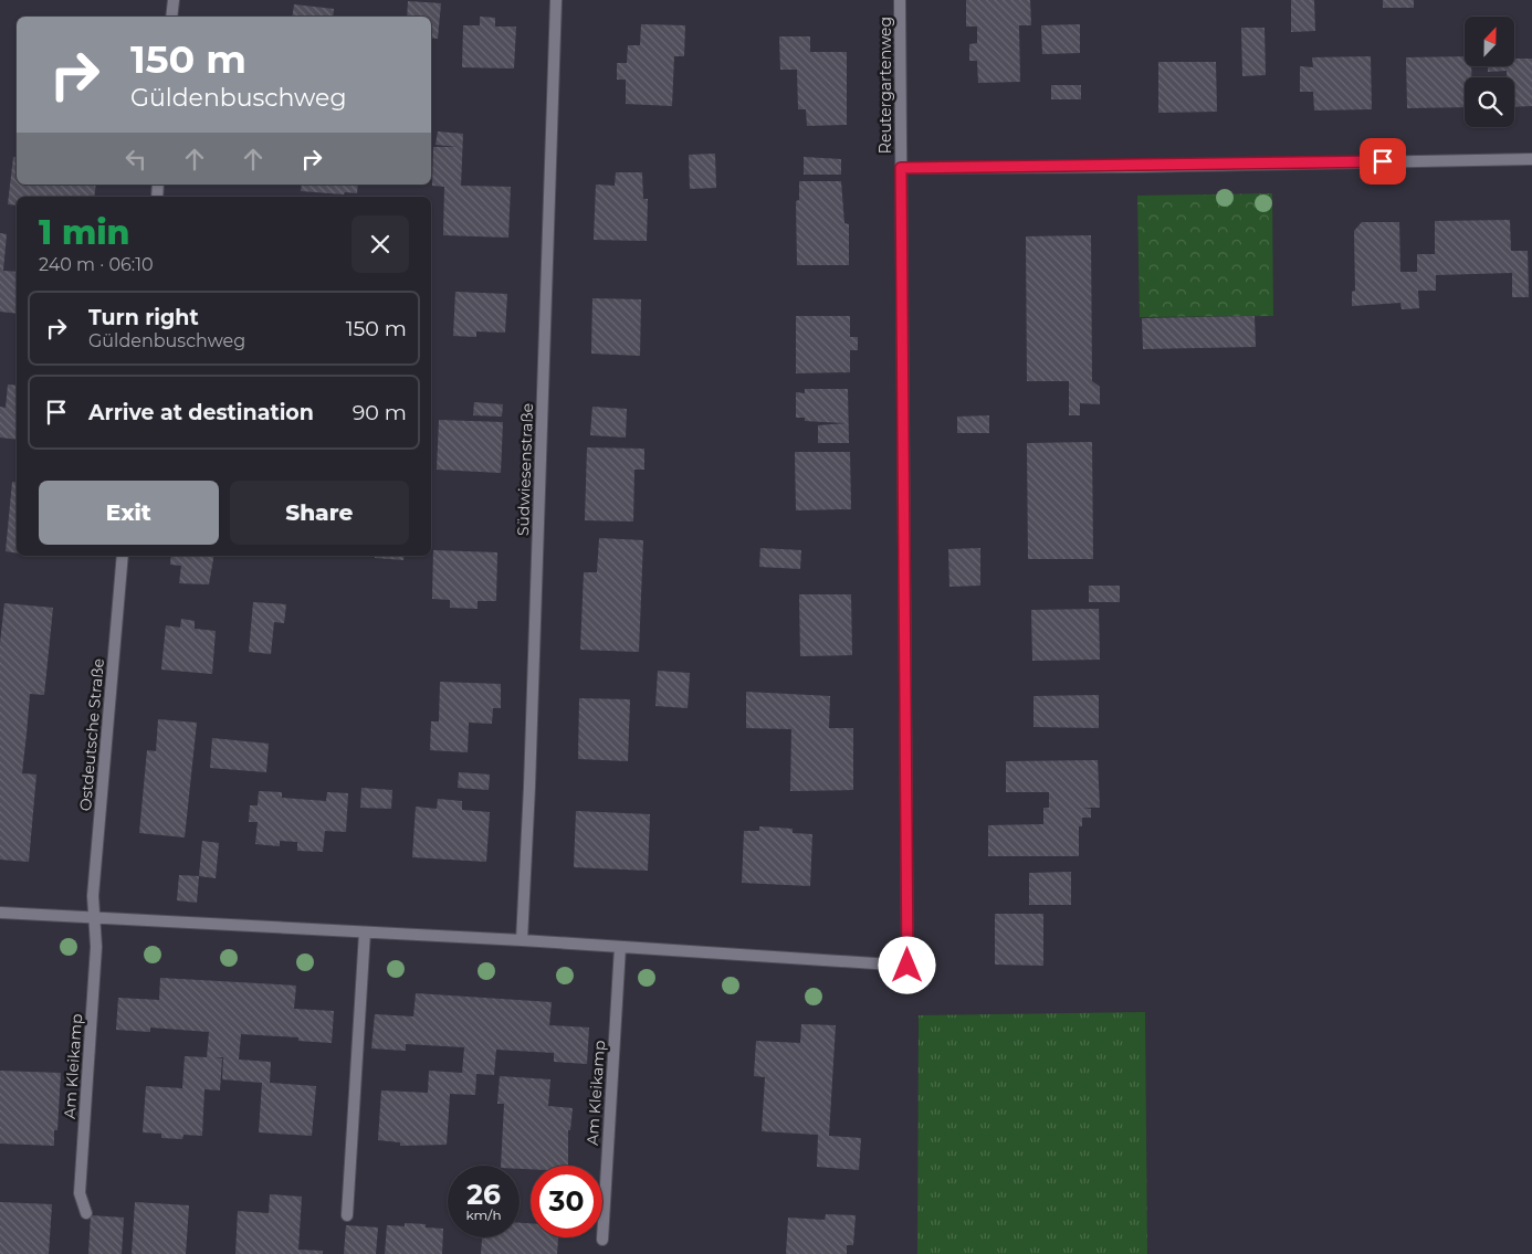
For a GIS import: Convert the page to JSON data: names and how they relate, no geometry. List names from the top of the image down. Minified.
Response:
{"streets":{"street":["Reutergartenweg","Südwiesenstraße","Ostdeutsche Straße","Am Kleikamp"]},"crossings":[["Reutergartenweg","Am Kleikamp"],["Ostdeutsche Straße","Am Kleikamp"]],"north":"top","page":{"turn":["150 m","Güldenbuschweg"],"heading":["1 min","240 m · 06:10"],"list":[{"name":"Turn right","note":"Güldenbuschweg","value":"150 m"},{"name":"Arrive at destination","value":"90 m"}],"buttons":["Exit","Share"],"speed":"26 km/h","limit":"30"}}
